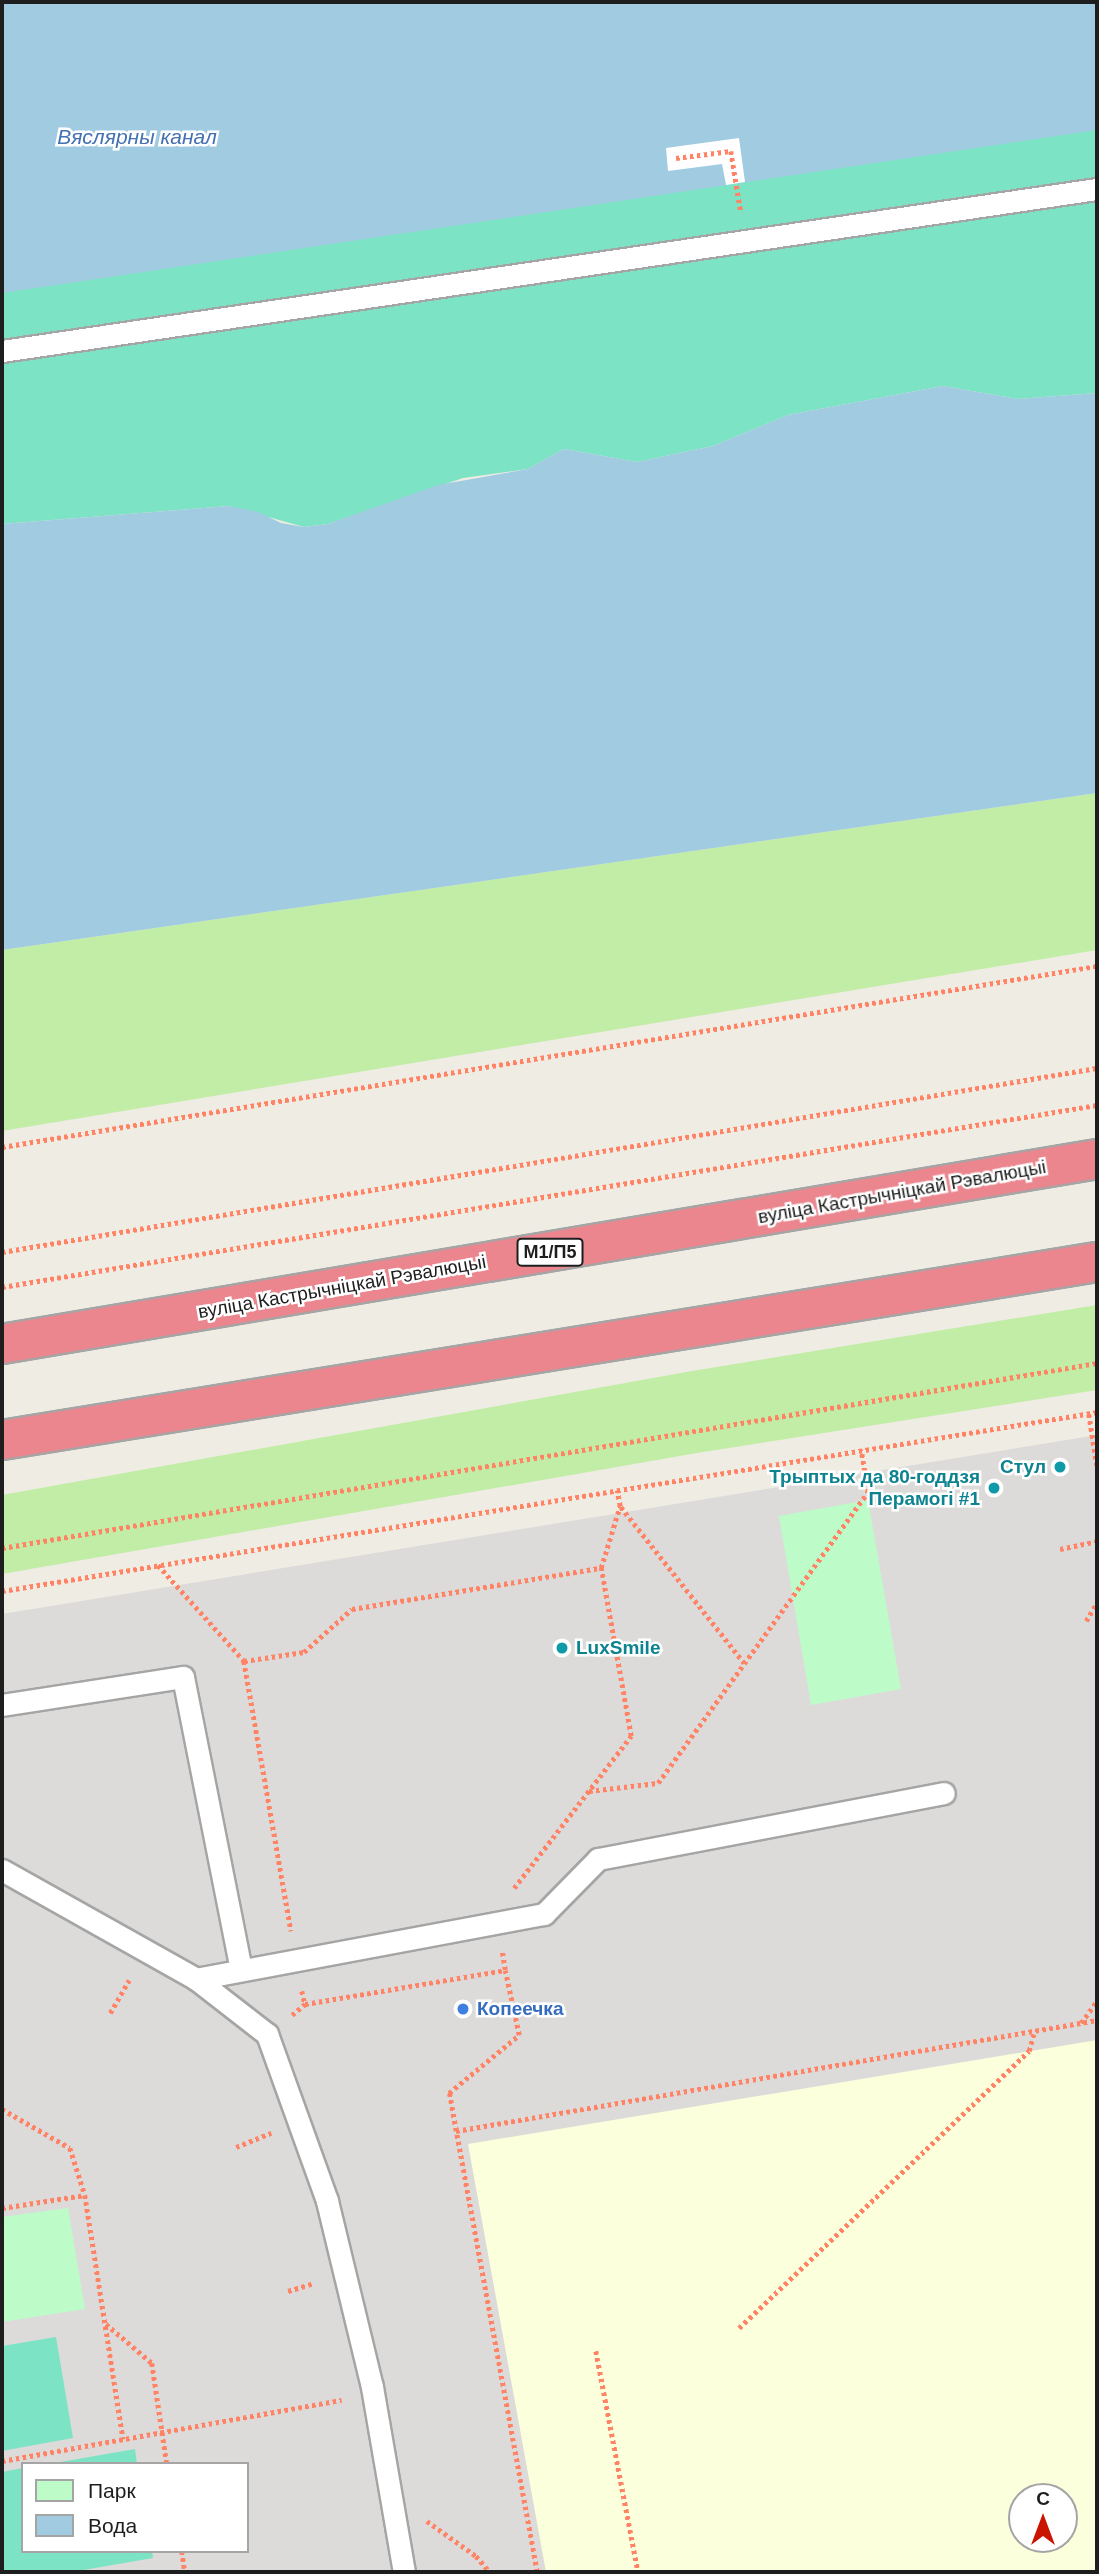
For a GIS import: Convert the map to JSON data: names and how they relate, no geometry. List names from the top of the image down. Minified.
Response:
{"streets":{"highway":["вуліца Кастрычніцкай Рэвалюцыі","М1/П5"]},"water":["Вяслярны канал"],"places":["Стул","Трыптых да 80-годдзя Перамогі #1","LuxSmile","Копеечка"],"legend":["Парк","Вода"],"north":"top"}
